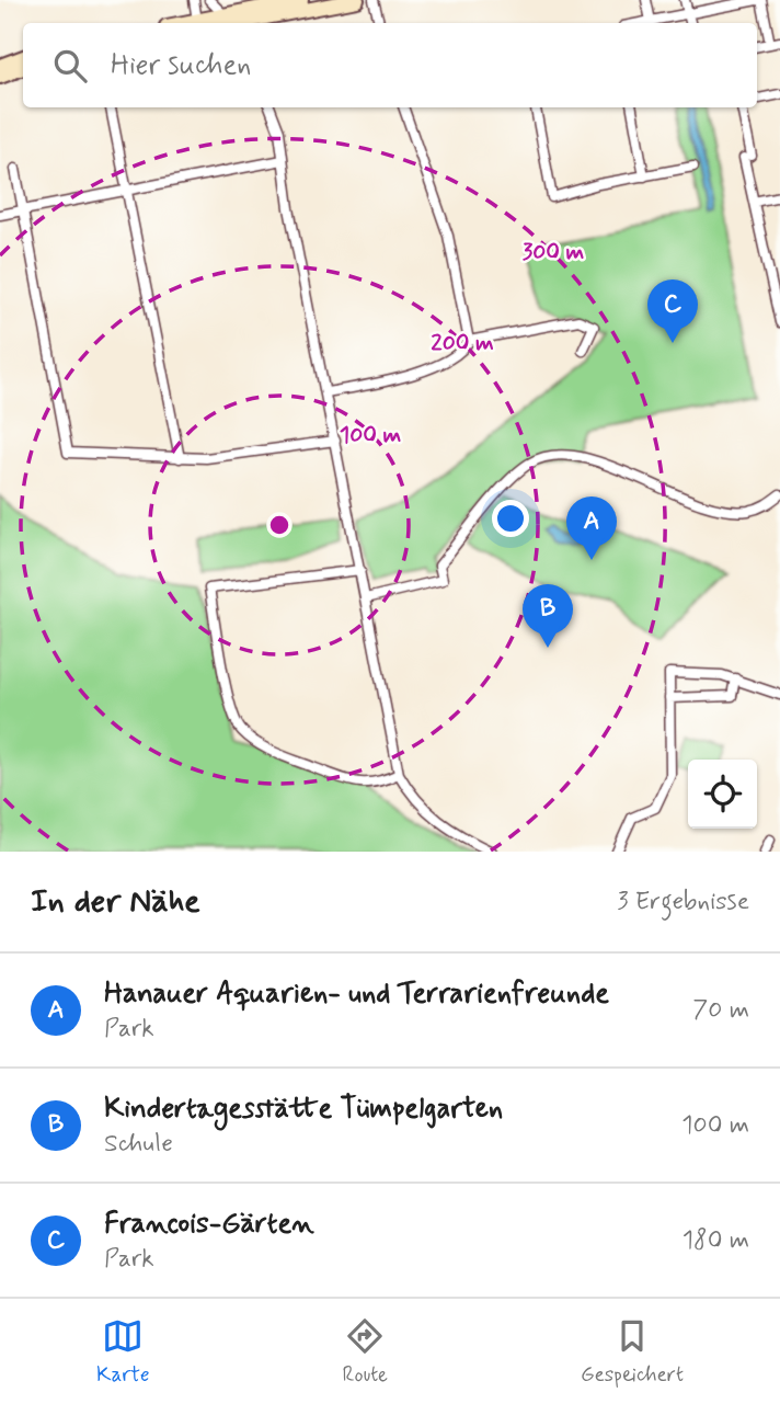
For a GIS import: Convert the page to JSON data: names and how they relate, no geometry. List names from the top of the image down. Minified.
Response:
{"page":{"search":"Hier suchen","pins":["C","A","B"],"heading":["In der Nähe","3 Ergebnisse"],"list":[{"mark":"A","name":"Hanauer Aquarien- und Terrarienfreunde","note":"Park","value":"70 m"},{"mark":"B","name":"Kindertagesstätte Tümpelgarten","note":"Schule","value":"100 m"},{"mark":"C","name":"Francois-Gärten","note":"Park","value":"180 m"}],"nav":["Karte","Route","Gespeichert"]},"rings":["300 m","200 m","100 m"]}
